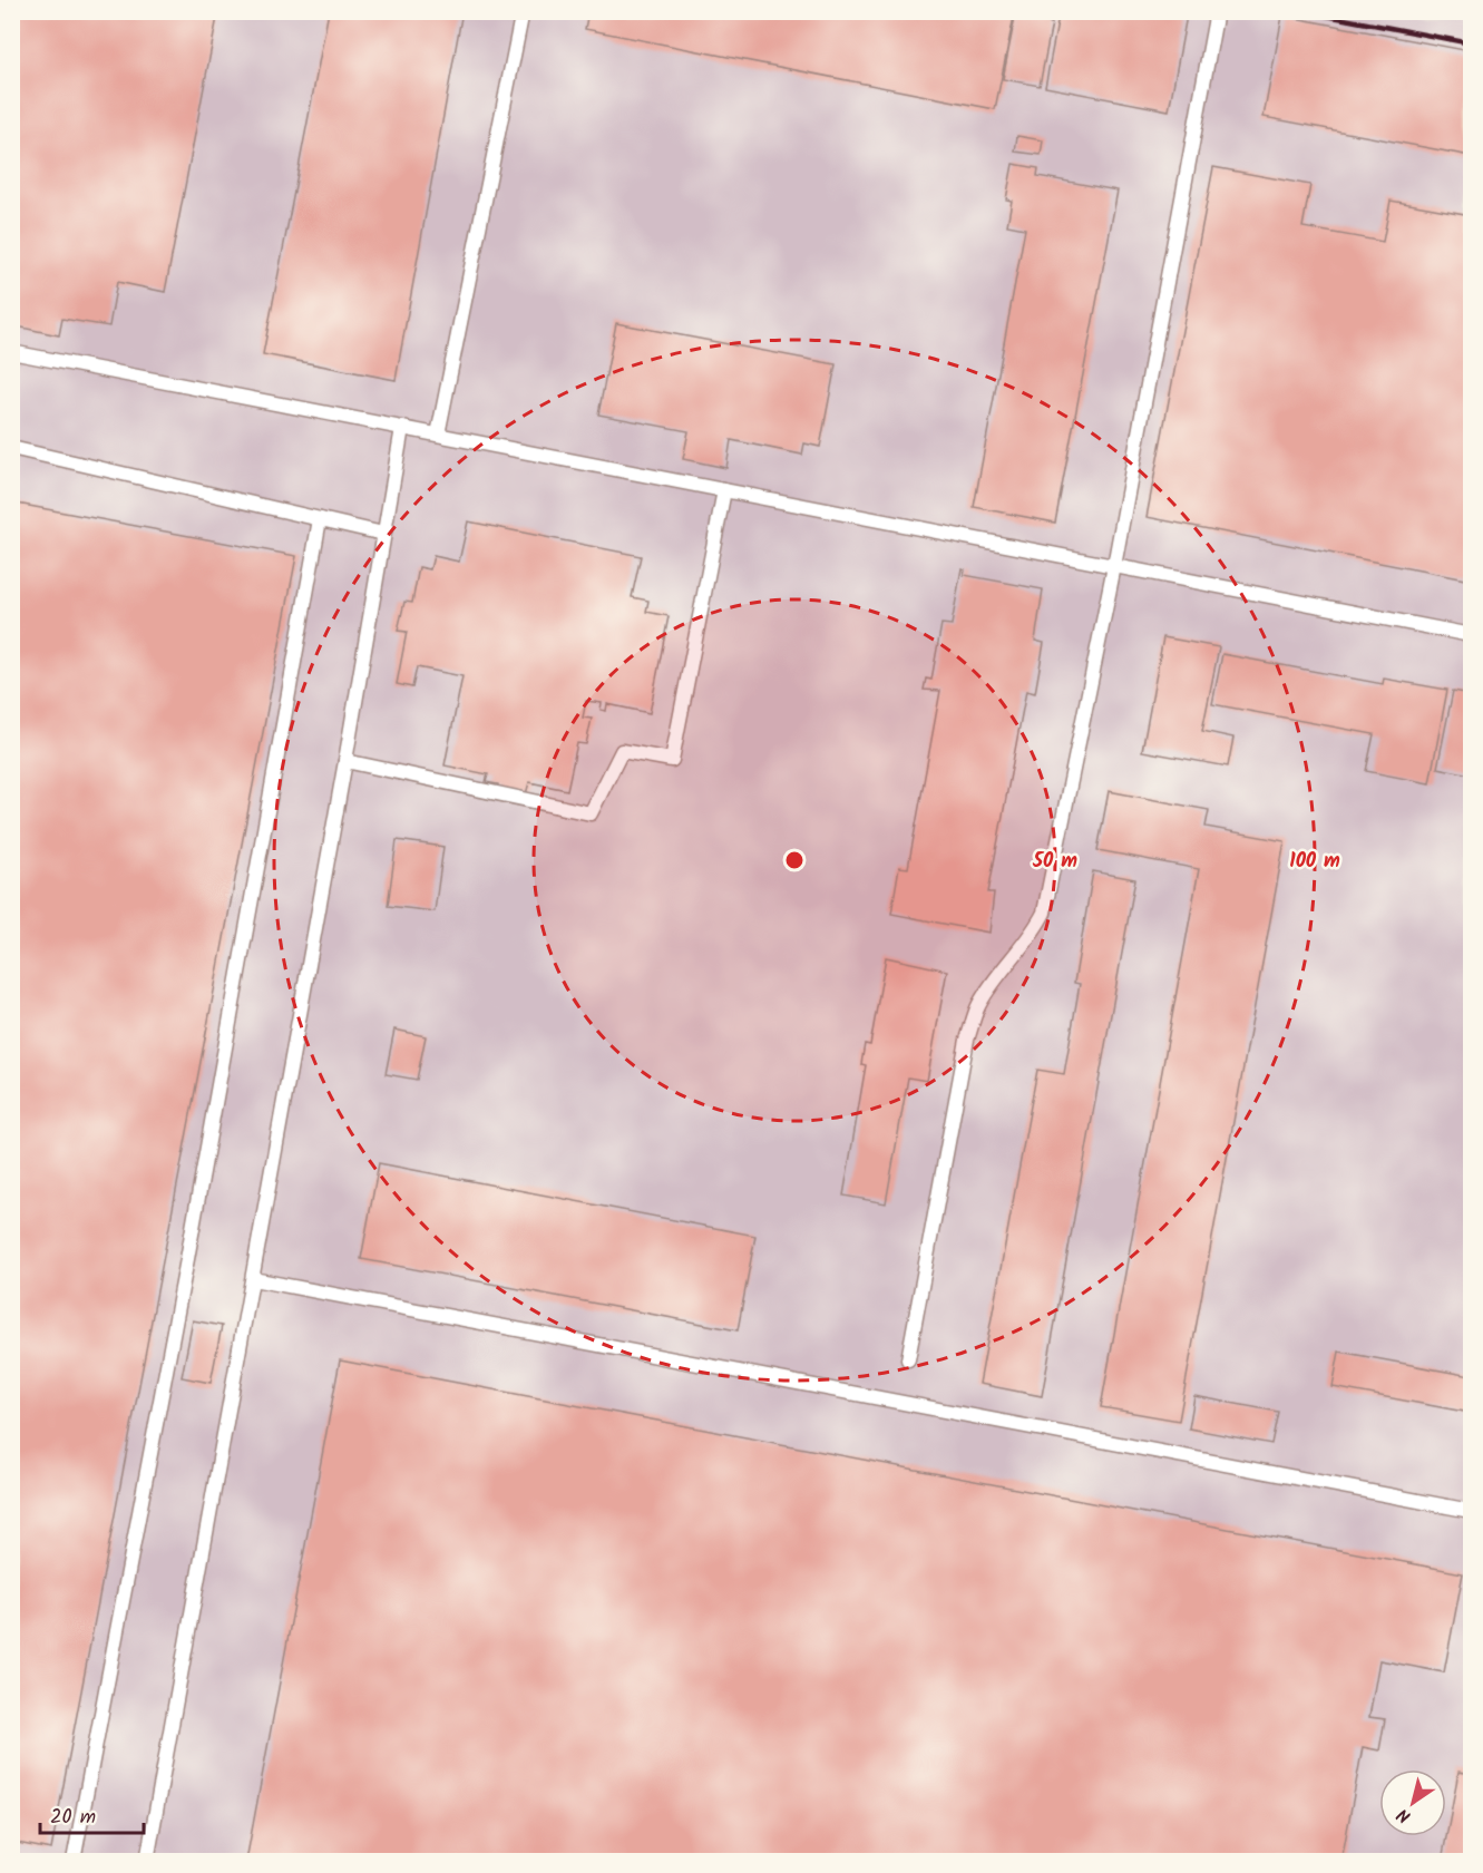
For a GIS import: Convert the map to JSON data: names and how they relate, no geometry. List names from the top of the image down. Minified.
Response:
{"scale_bar":"20 m","north":"bottom left","rings":["50 m","100 m"]}
